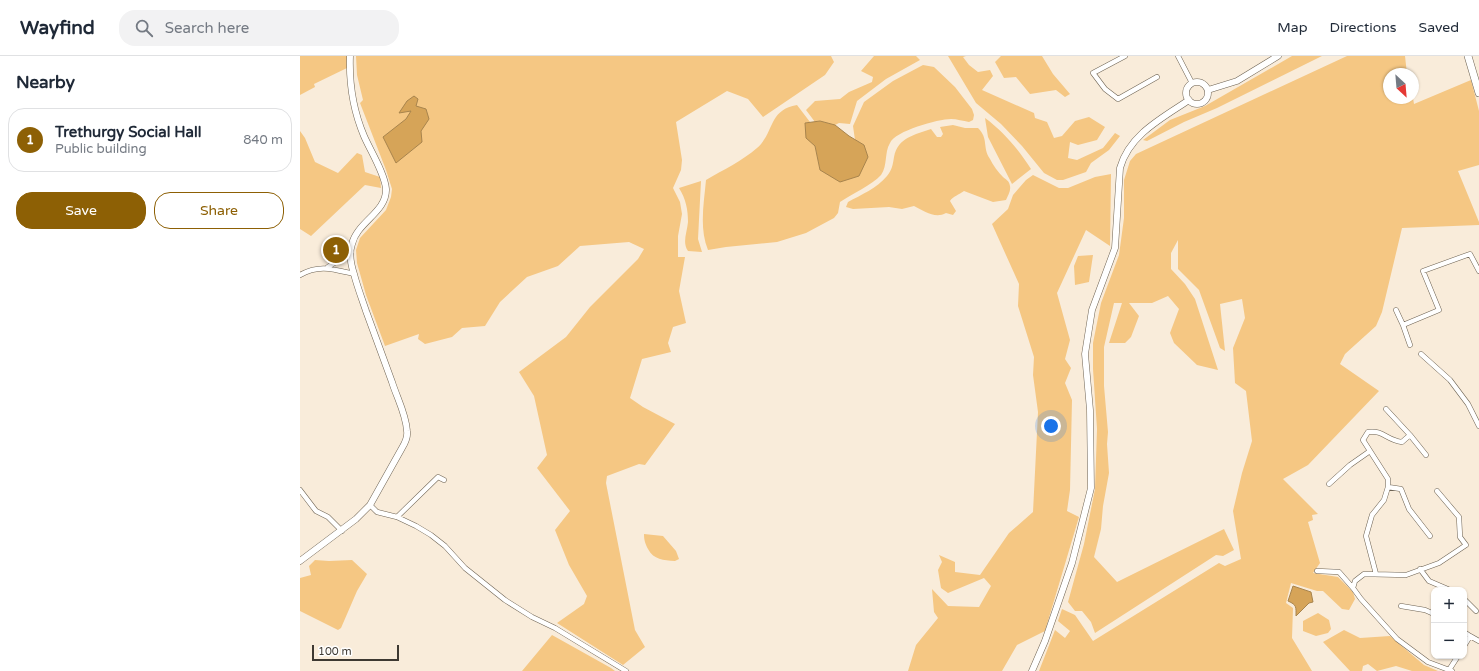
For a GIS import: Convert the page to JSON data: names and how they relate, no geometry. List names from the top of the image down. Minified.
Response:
{"scale_bar":"100 m","north":"bottom right","page":{"header":"Wayfind","search":"Search here","nav":["Map","Directions","Saved"],"heading":"Nearby","list":[{"mark":"1","name":"Trethurgy Social Hall","note":"Public building","value":"840 m"}],"buttons":["Save","Share"],"pins":"1","map_buttons":["+","−"],"scale":"100 m"}}
